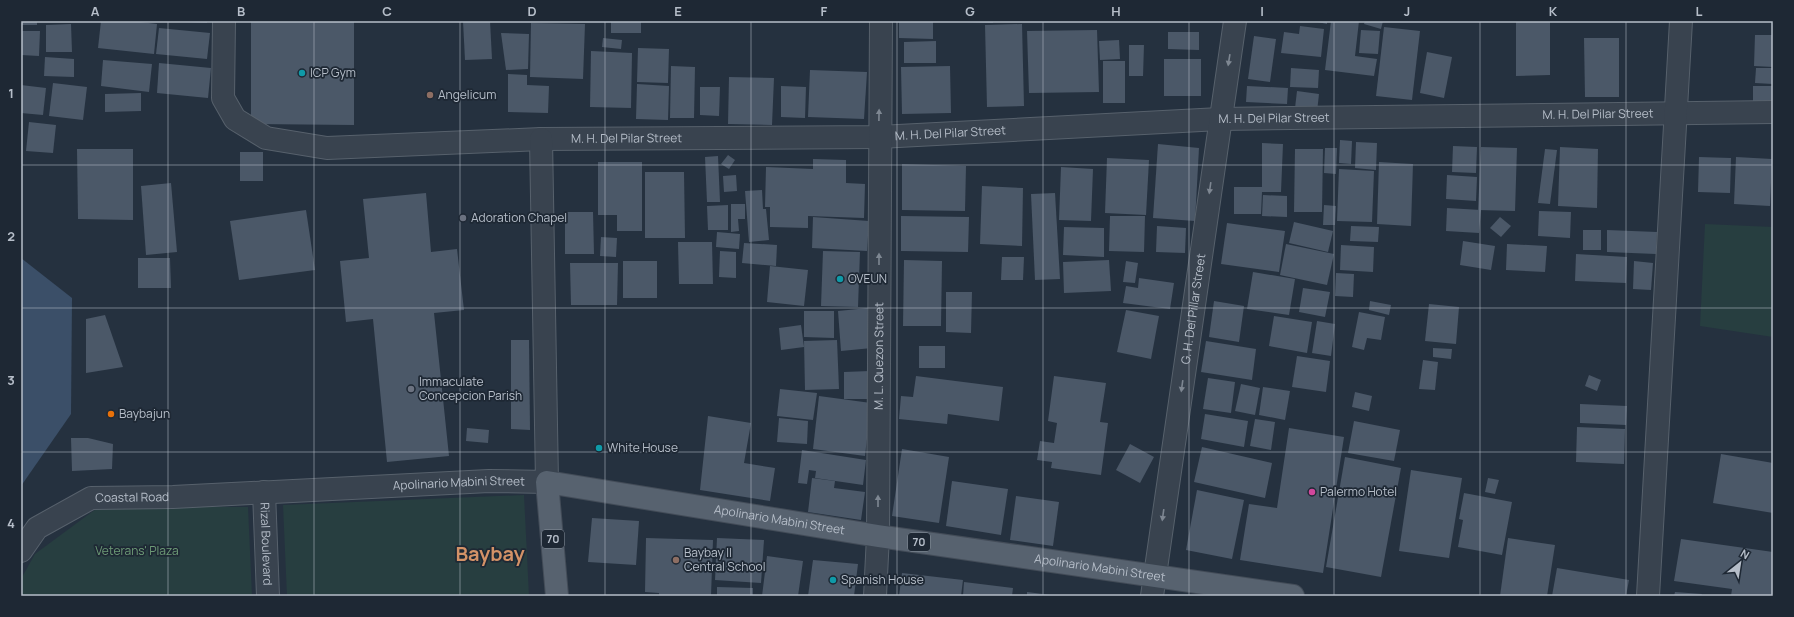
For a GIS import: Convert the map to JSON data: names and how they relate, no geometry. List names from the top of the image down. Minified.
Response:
{"streets":{"main road":["Apolinario Mabini Street","70"],"street":["M. H. Del Pilar Street","G. H. Del Pillar Street","M. L. Quezon Street","Coastal Road","Rizal Boulevard"]},"crossings":[["M. H. Del Pilar Street","G. H. Del Pillar Street"],["M. H. Del Pilar Street","M. L. Quezon Street"],["G. H. Del Pillar Street","Apolinario Mabini Street"],["M. L. Quezon Street","Apolinario Mabini Street"],["Apolinario Mabini Street","Coastal Road"],["Apolinario Mabini Street","70"],["Apolinario Mabini Street","Rizal Boulevard"],["Coastal Road","Rizal Boulevard"]],"one_way":["G. H. Del Pillar Street","M. L. Quezon Street"],"districts":["Baybay"],"parks":["Veterans' Plaza"],"places":["ICP Gym","Angelicum","Adoration Chapel","OVEUN","Immaculate Concepcion Parish","Baybajun","White House","Palermo Hotel","Baybay II Central School","Spanish House"],"north":"top right","grid":{"columns":["A","B","C","D","E","F","G","H","I","J","K","L"],"rows":["1","2","3","4"]}}
